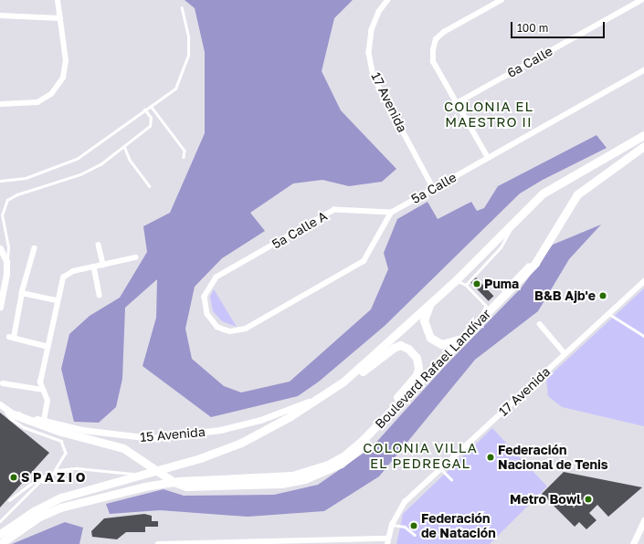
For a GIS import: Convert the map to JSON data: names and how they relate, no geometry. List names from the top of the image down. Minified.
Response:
{"streets":{"main road":["Boulevard Rafael Landívar"],"street":["6a Calle","17 Avenida","5a Calle","5a Calle A","15 Avenida"]},"crossings":[["17 Avenida","5a Calle"],["5a Calle","5a Calle A"]],"districts":["COLONIA EL MAESTRO II","COLONIA VILLA EL PEDREGAL"],"places":["Puma","B&B Ajb'e","Federación Nacional de Tenis","S P A Z I O","Metro Bowl","Federación de Natación"],"scale_bar":"100 m"}
